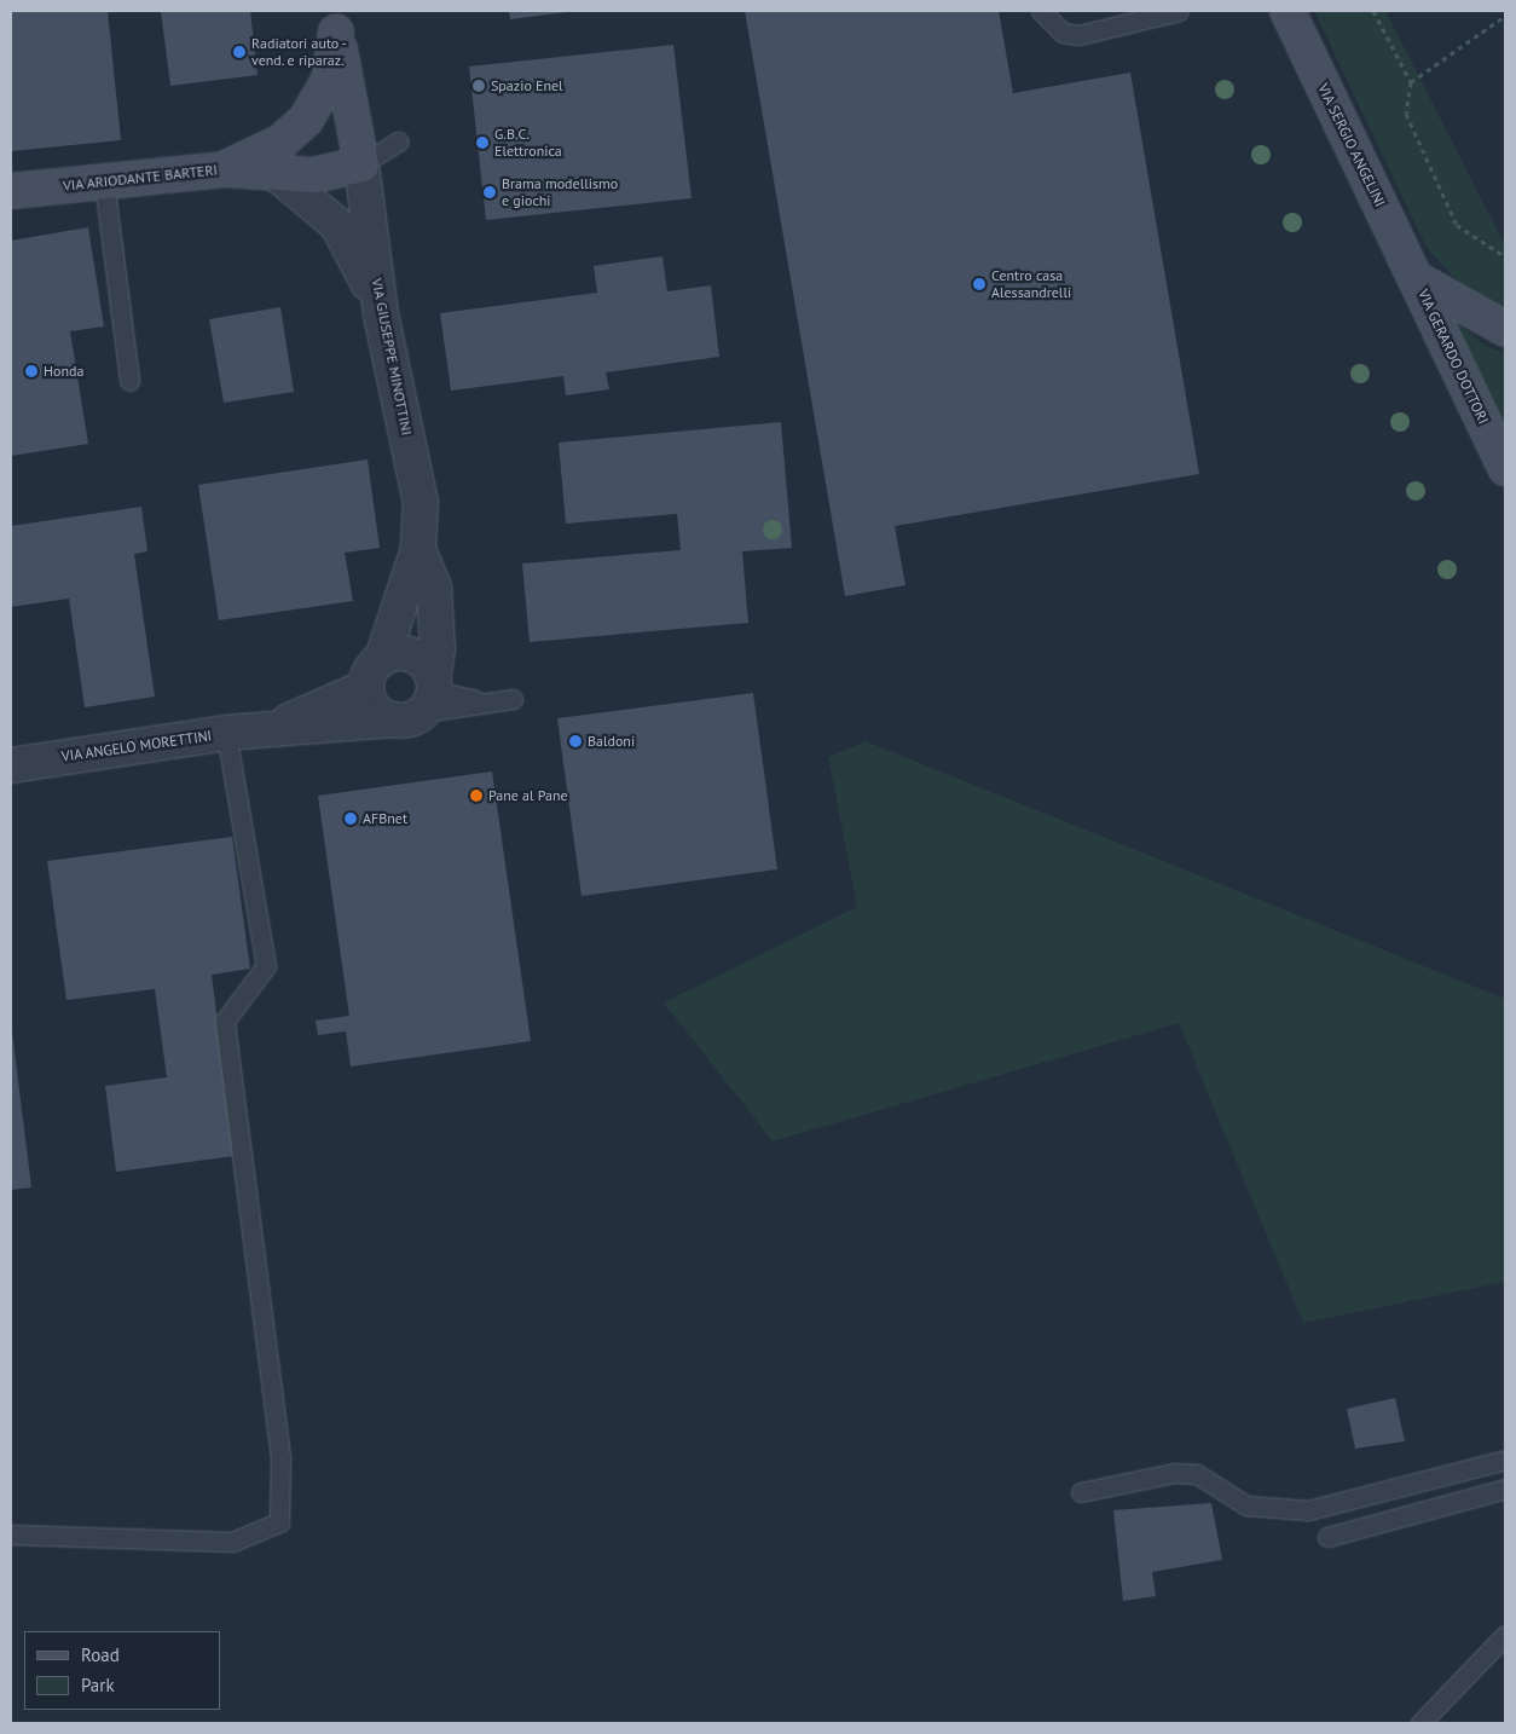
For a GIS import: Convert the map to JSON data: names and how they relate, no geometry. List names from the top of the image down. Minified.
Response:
{"streets":{"main road":["VIA SERGIO ANGELINI","VIA ARIODANTE BARTERI","VIA GERARDO DOTTORI"],"street":["VIA GIUSEPPE MINOTTINI","VIA ANGELO MORETTINI"]},"crossings":[["VIA SERGIO ANGELINI","VIA GERARDO DOTTORI"],["VIA GIUSEPPE MINOTTINI","VIA ANGELO MORETTINI"]],"places":["Radiatori auto - vend. e riparaz.","Spazio Enel","G.B.C. Elettronica","Brama modellismo e giochi","Centro casa Alessandrelli","Honda","Baldoni","Pane al Pane","AFBnet"],"legend":["Road","Park"]}
